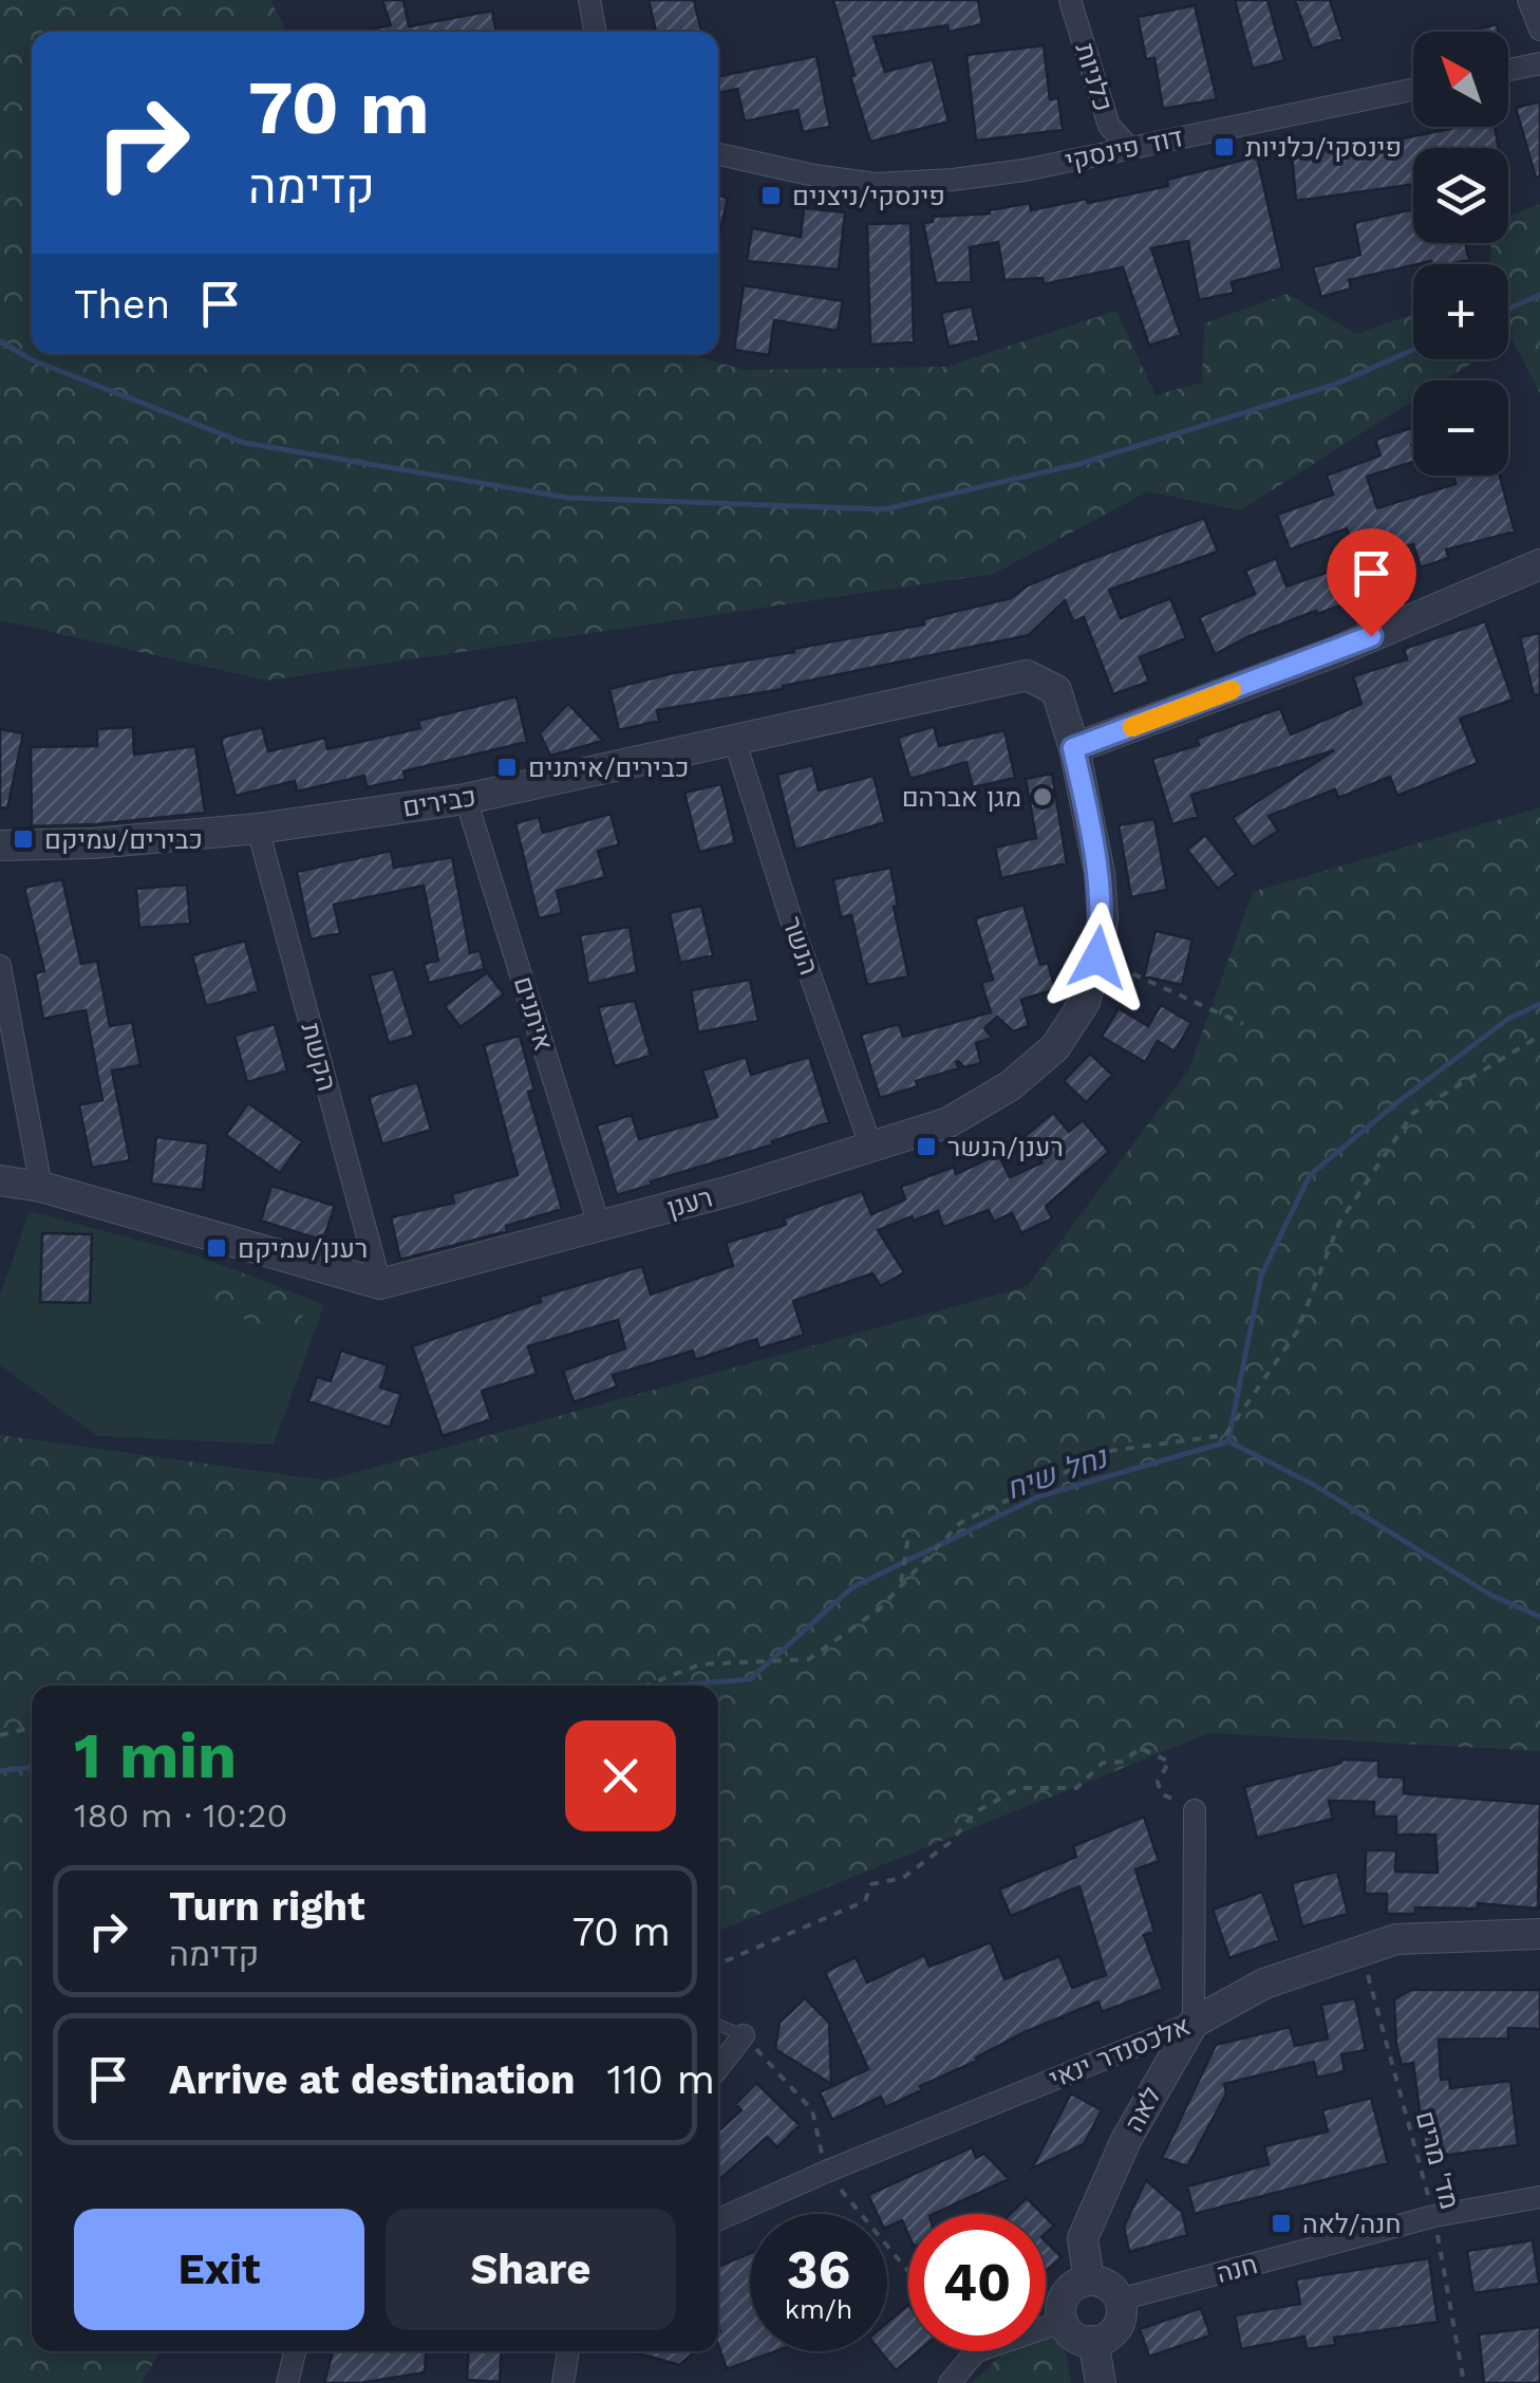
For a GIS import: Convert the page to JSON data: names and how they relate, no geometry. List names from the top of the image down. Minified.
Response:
{"streets":{"street":["כלניות","דוד פינסקי","כבירים","הנשר","איתנים","הקשת","רענן","אלכסנדר ינאי","לאה","חנה"],"path":["מד' מרים"]},"crossings":[["כלניות","דוד פינסקי"],["כבירים","הנשר"],["כבירים","איתנים"],["כבירים","הקשת"],["כבירים","רענן"],["הנשר","רענן"],["איתנים","רענן"],["הקשת","רענן"],["אלכסנדר ינאי","לאה"],["אלכסנדר ינאי","מד' מרים"],["לאה","חנה"],["מד' מרים","חנה"]],"water":["נחל שיח"],"places":{"transit":["פינסקי/כלניות","פינסקי/ניצנים","כבירים/איתנים","כבירים/עמיקם","רענן/הנשר","רענן/עמיקם","חנה/לאה"],"other":["מגן אברהם"]},"north":"top left","page":{"map_buttons":["+","−"],"turn":["70 m","קדימה"],"then":"Then","heading":["1 min","180 m · 10:20"],"list":[{"name":"Turn right","note":"קדימה","value":"70 m"},{"name":"Arrive at destination","value":"110 m"}],"buttons":["Exit","Share"],"speed":"36 km/h","limit":"40"}}
